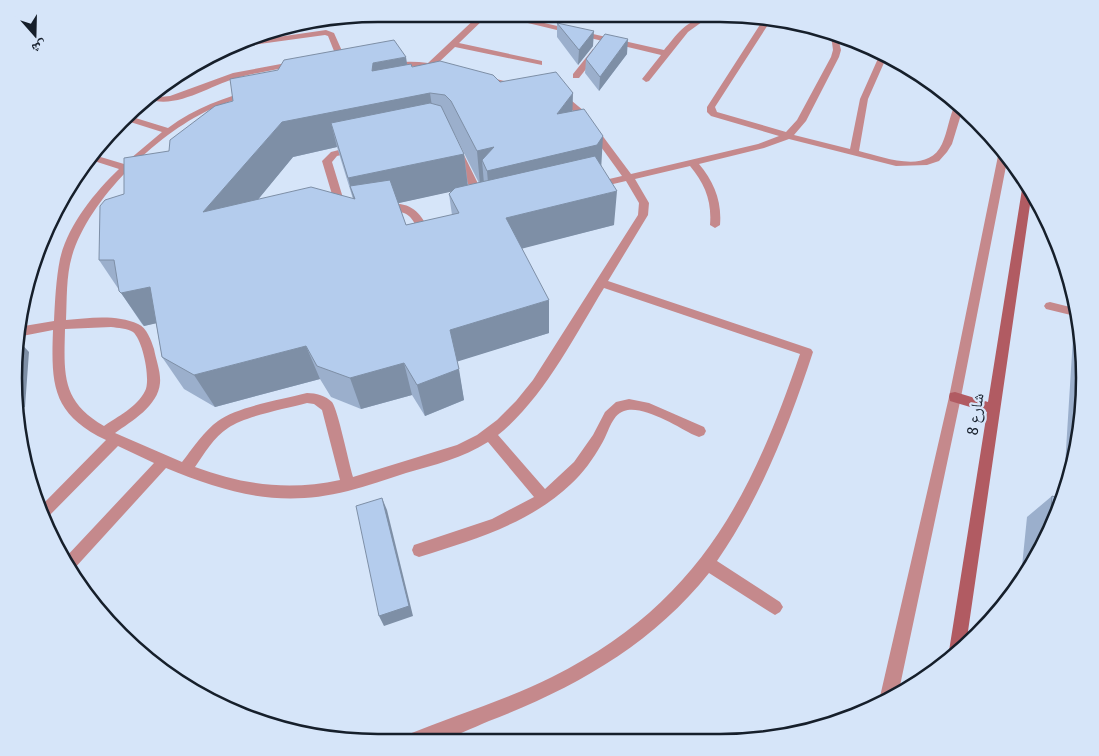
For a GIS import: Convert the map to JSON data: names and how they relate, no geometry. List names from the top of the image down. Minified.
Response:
{"streets":{"street":["شارع 8"]},"north":"bottom"}
